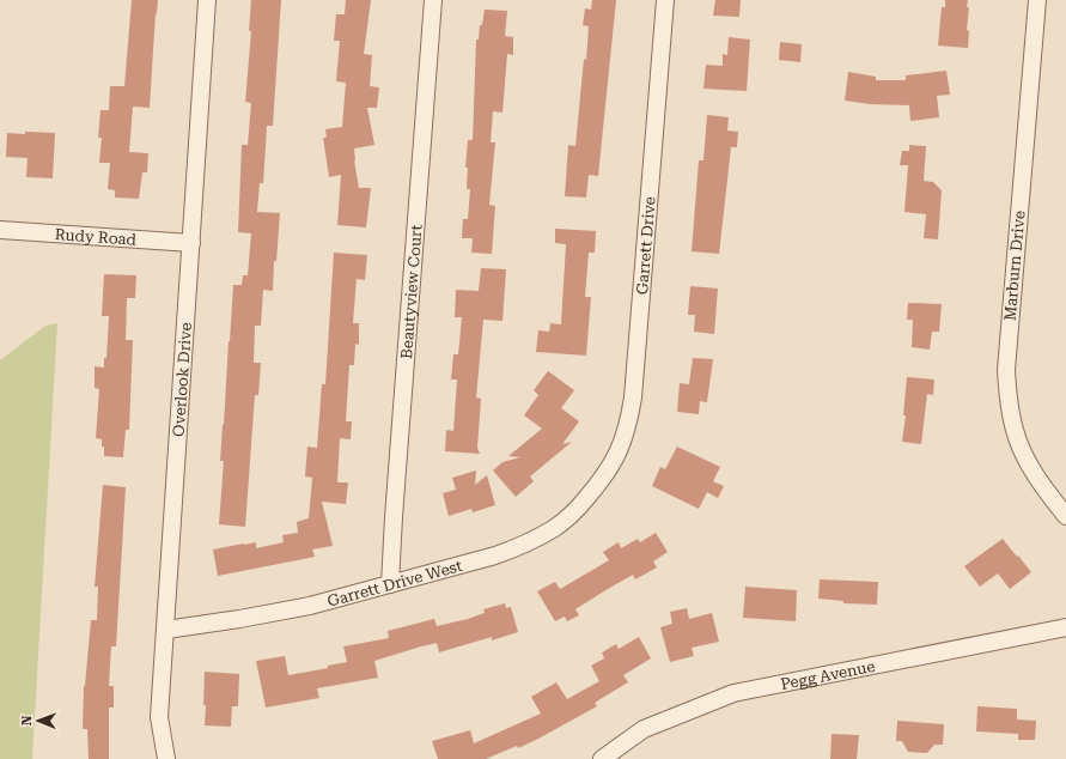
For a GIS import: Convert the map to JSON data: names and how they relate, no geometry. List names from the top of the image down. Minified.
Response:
{"streets":{"street":["Rudy Road","Garrett Drive","Marburn Drive","Beautyview Court","Overlook Drive","Garrett Drive West","Pegg Avenue"]},"crossings":[["Rudy Road","Overlook Drive"],["Garrett Drive","Garrett Drive West"],["Beautyview Court","Garrett Drive West"],["Overlook Drive","Garrett Drive West"]],"north":"left"}
